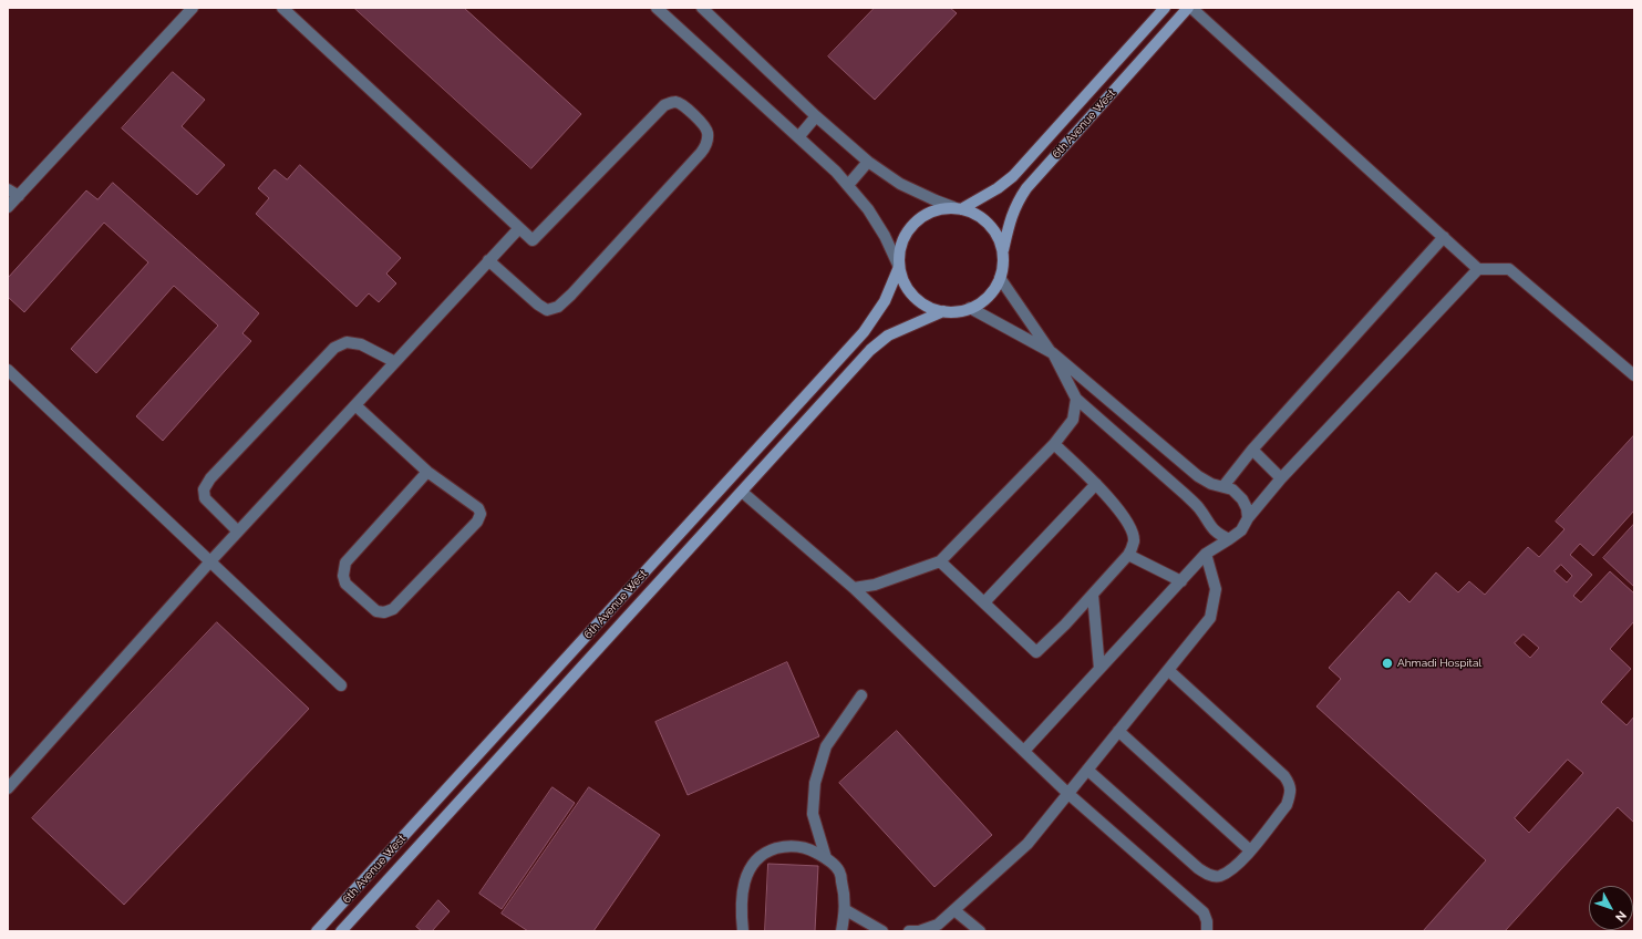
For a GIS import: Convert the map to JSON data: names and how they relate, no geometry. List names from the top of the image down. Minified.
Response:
{"streets":{"main road":["6th Avenue West"]},"places":["Ahmadi Hospital"],"north":"bottom right"}
